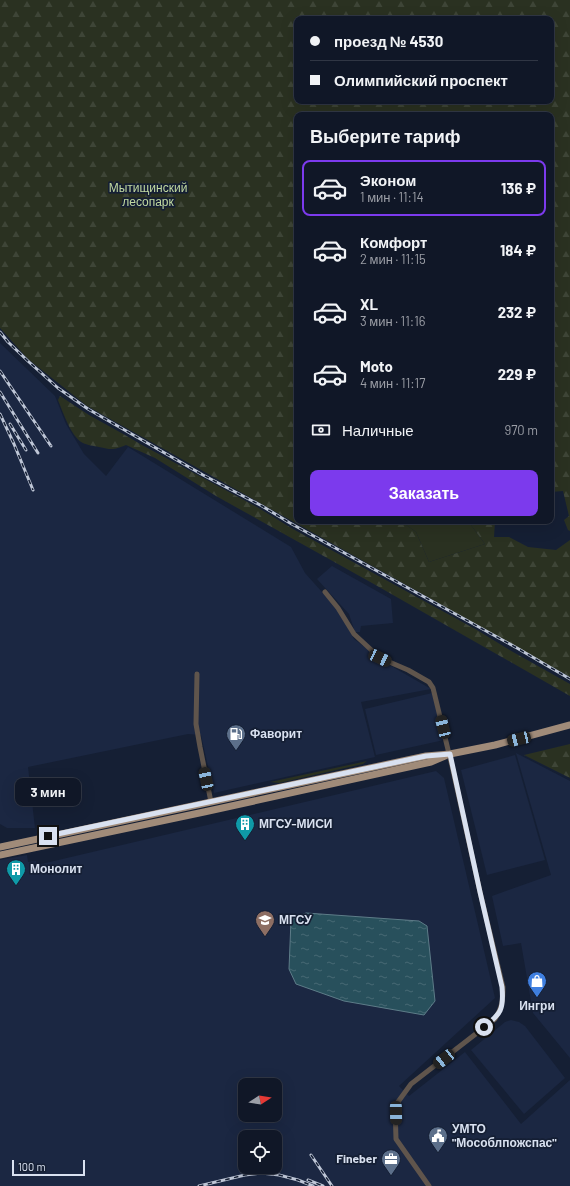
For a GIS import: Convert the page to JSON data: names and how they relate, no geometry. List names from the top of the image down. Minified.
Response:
{"parks":["Мытищинский лесопарк"],"places":{"fuel station":["Фаворит"],"building":["МГСУ-МИСИ","Монолит"],"school or university":["МГСУ"],"shop":["Ингри"],"public building":["УМТО \"Мособлпожспас\""],"office":["Fineber"]},"scale_bar":"100 m","north":"right","page":{"banner":["проезд № 4530","Олимпийский проспект"],"heading":"Выберите тариф","list":[{"name":"Эконом","note":"1 мин · 11:14","value":"136 ₽"},{"name":"Комфорт","note":"2 мин · 11:15","value":"184 ₽"},{"name":"XL","note":"3 мин · 11:16","value":"232 ₽"},{"name":"Moto","note":"4 мин · 11:17","value":"229 ₽"}],"pay":["Наличные","970 m"],"buttons":"Заказать","bubble":"3 мин","scale":"100 m"}}
